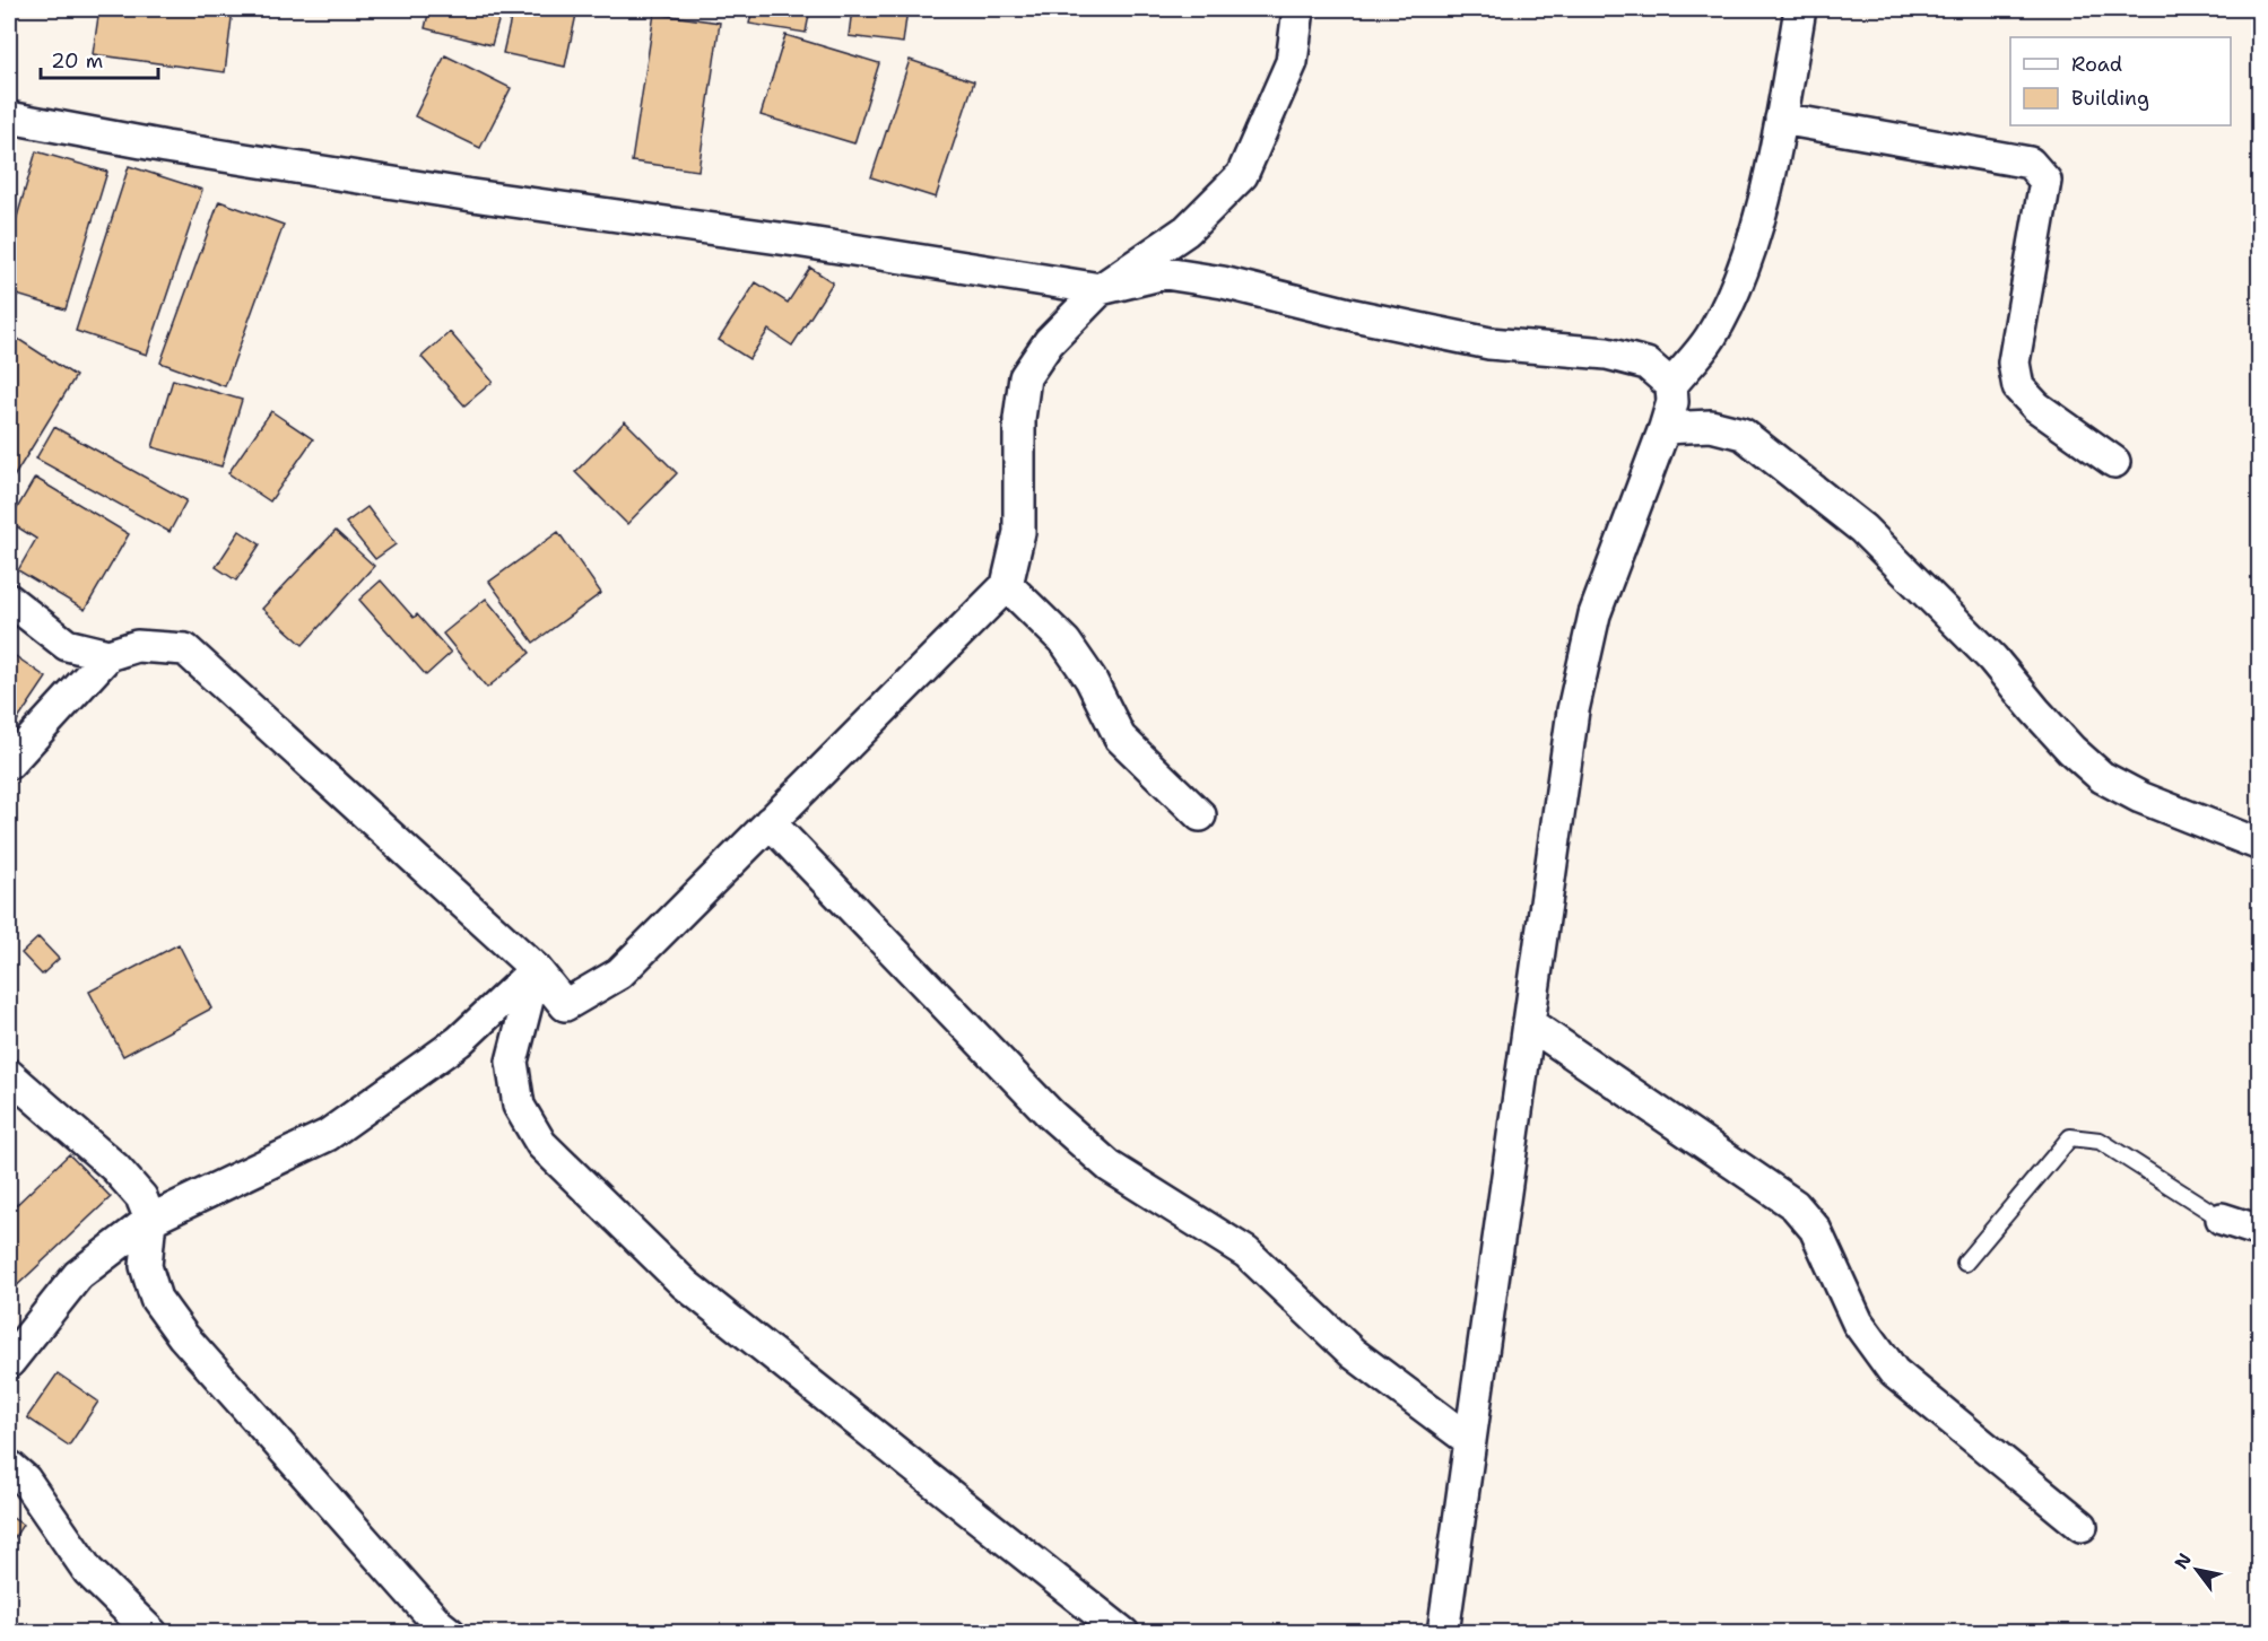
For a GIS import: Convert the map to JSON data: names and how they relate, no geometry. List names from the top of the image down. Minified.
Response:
{"legend":["Road","Building"],"scale_bar":"20 m","north":"top left"}
